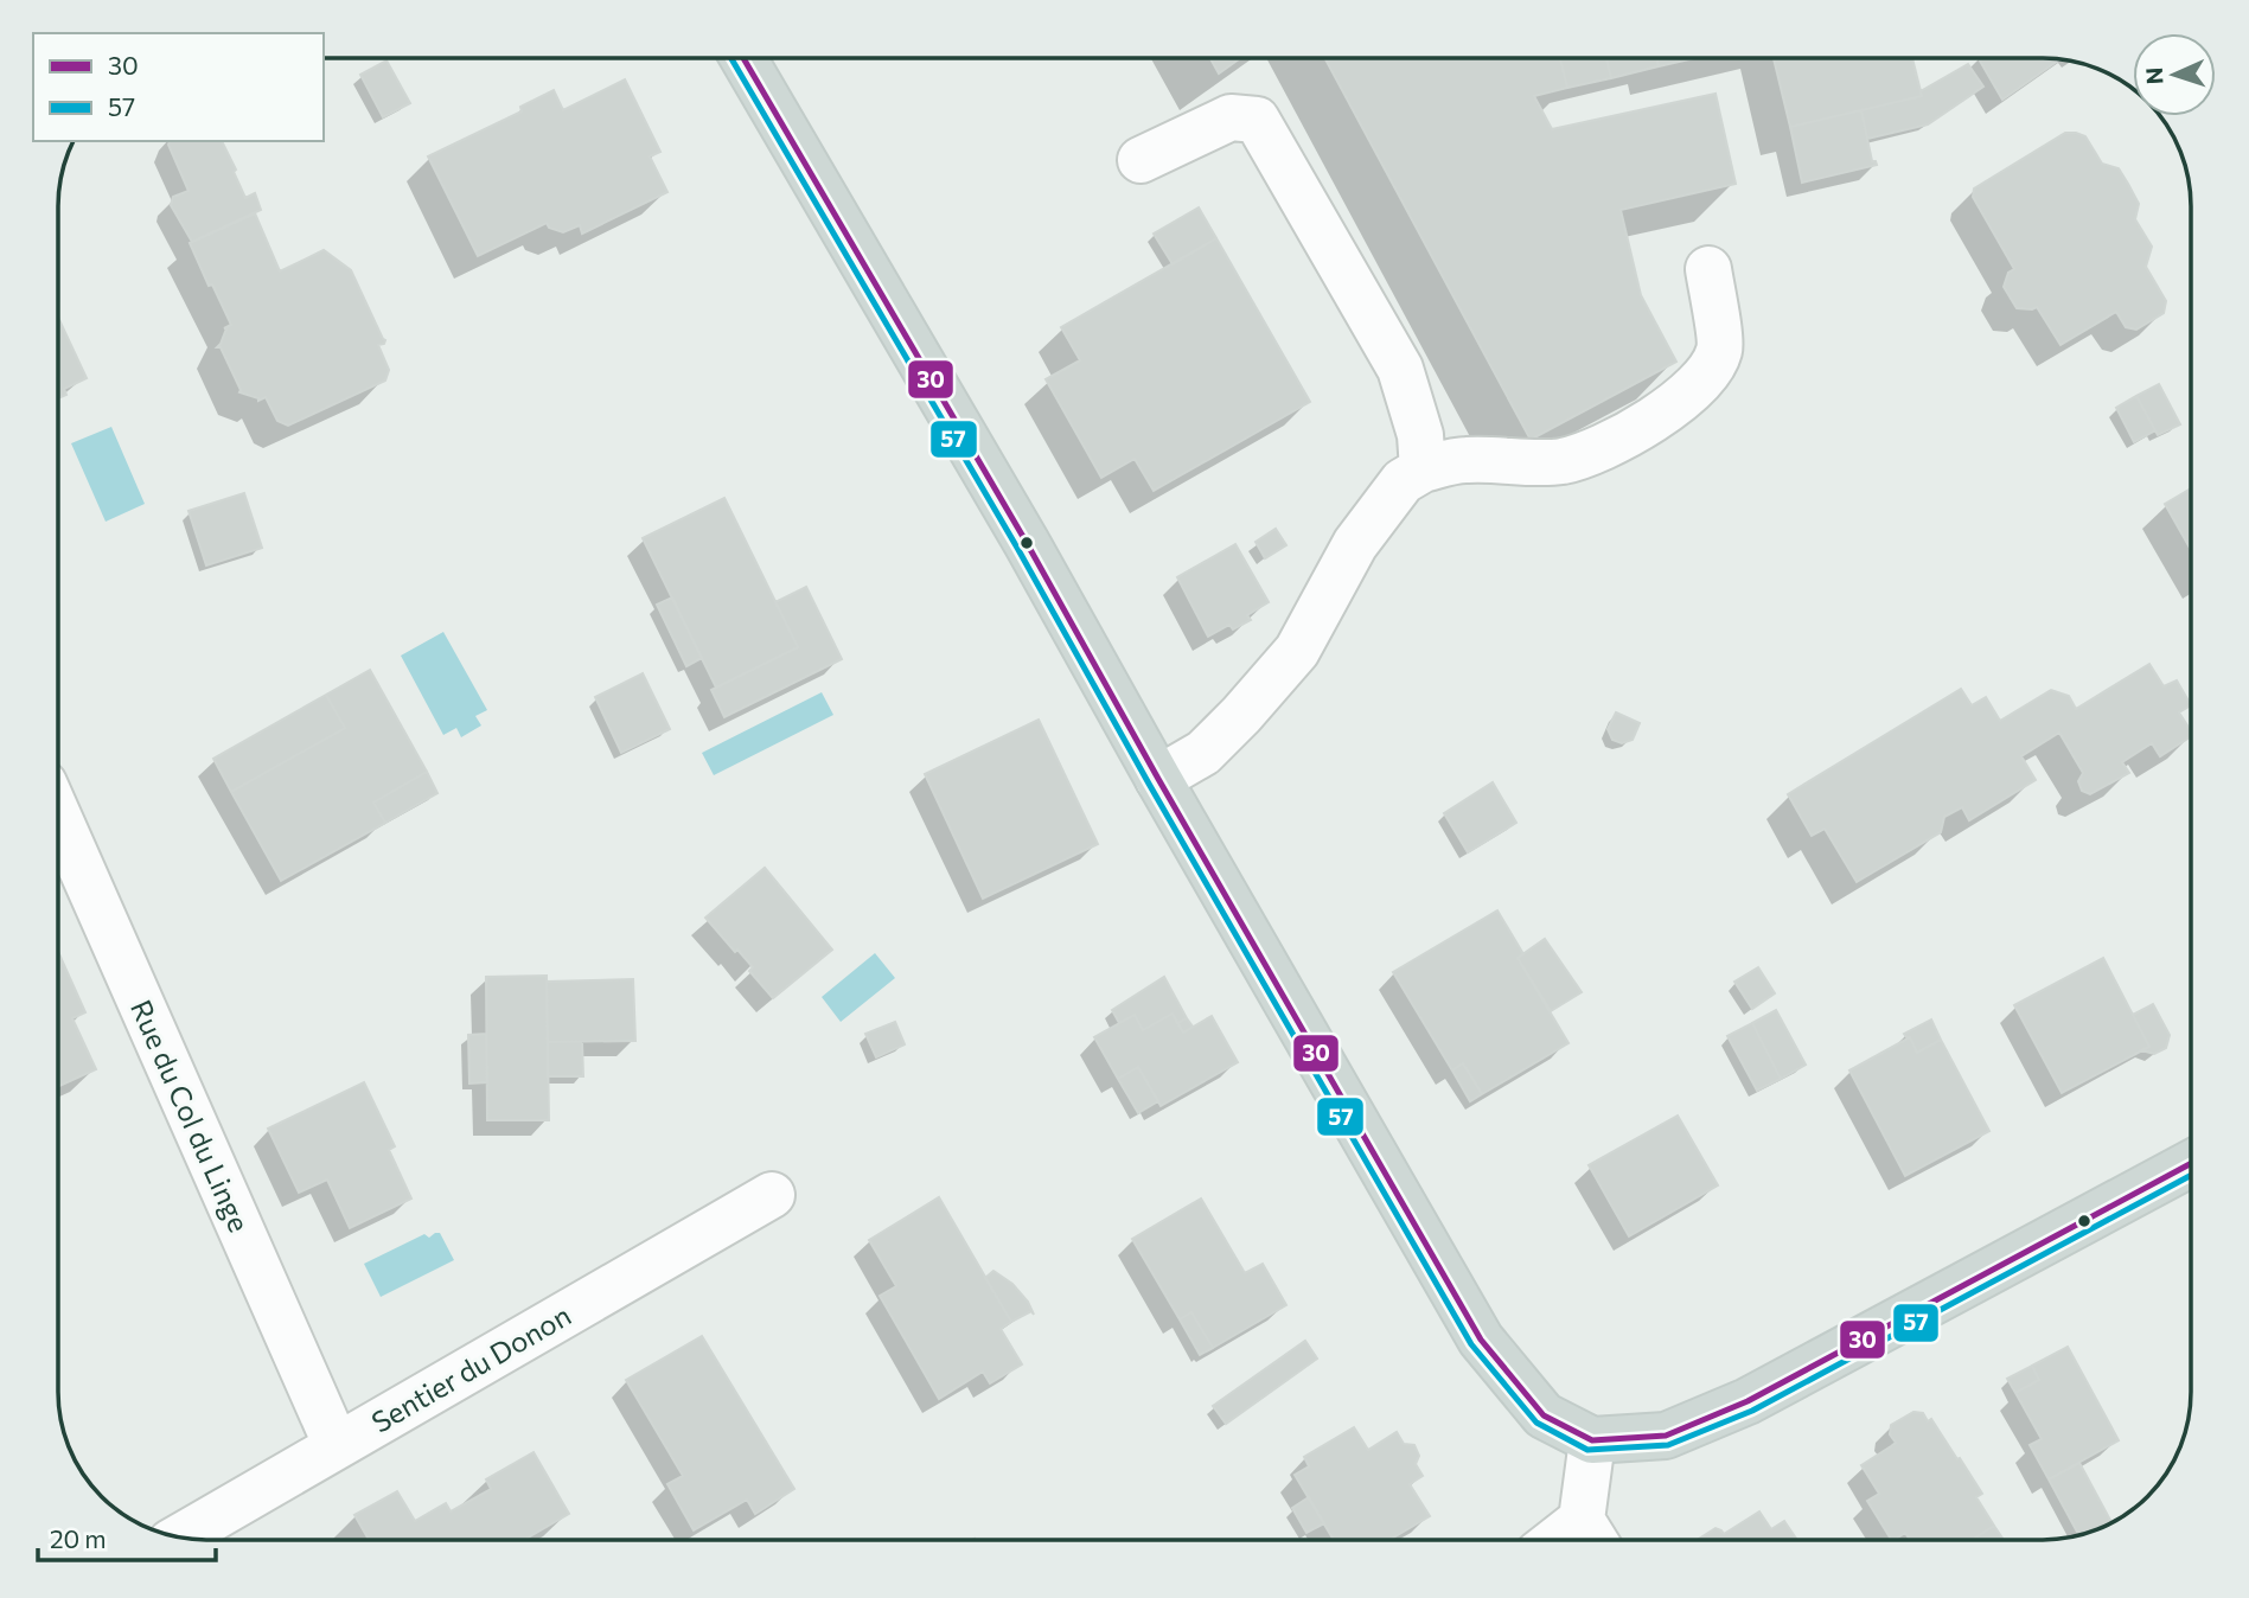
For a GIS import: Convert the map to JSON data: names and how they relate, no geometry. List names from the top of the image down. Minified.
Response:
{"streets":{"street":["Rue du Col du Linge","Sentier du Donon"]},"crossings":[["Rue du Col du Linge","Sentier du Donon"]],"lines":["transit line 30","transit line 57"],"legend":["30","57"],"scale_bar":"20 m","north":"left"}
